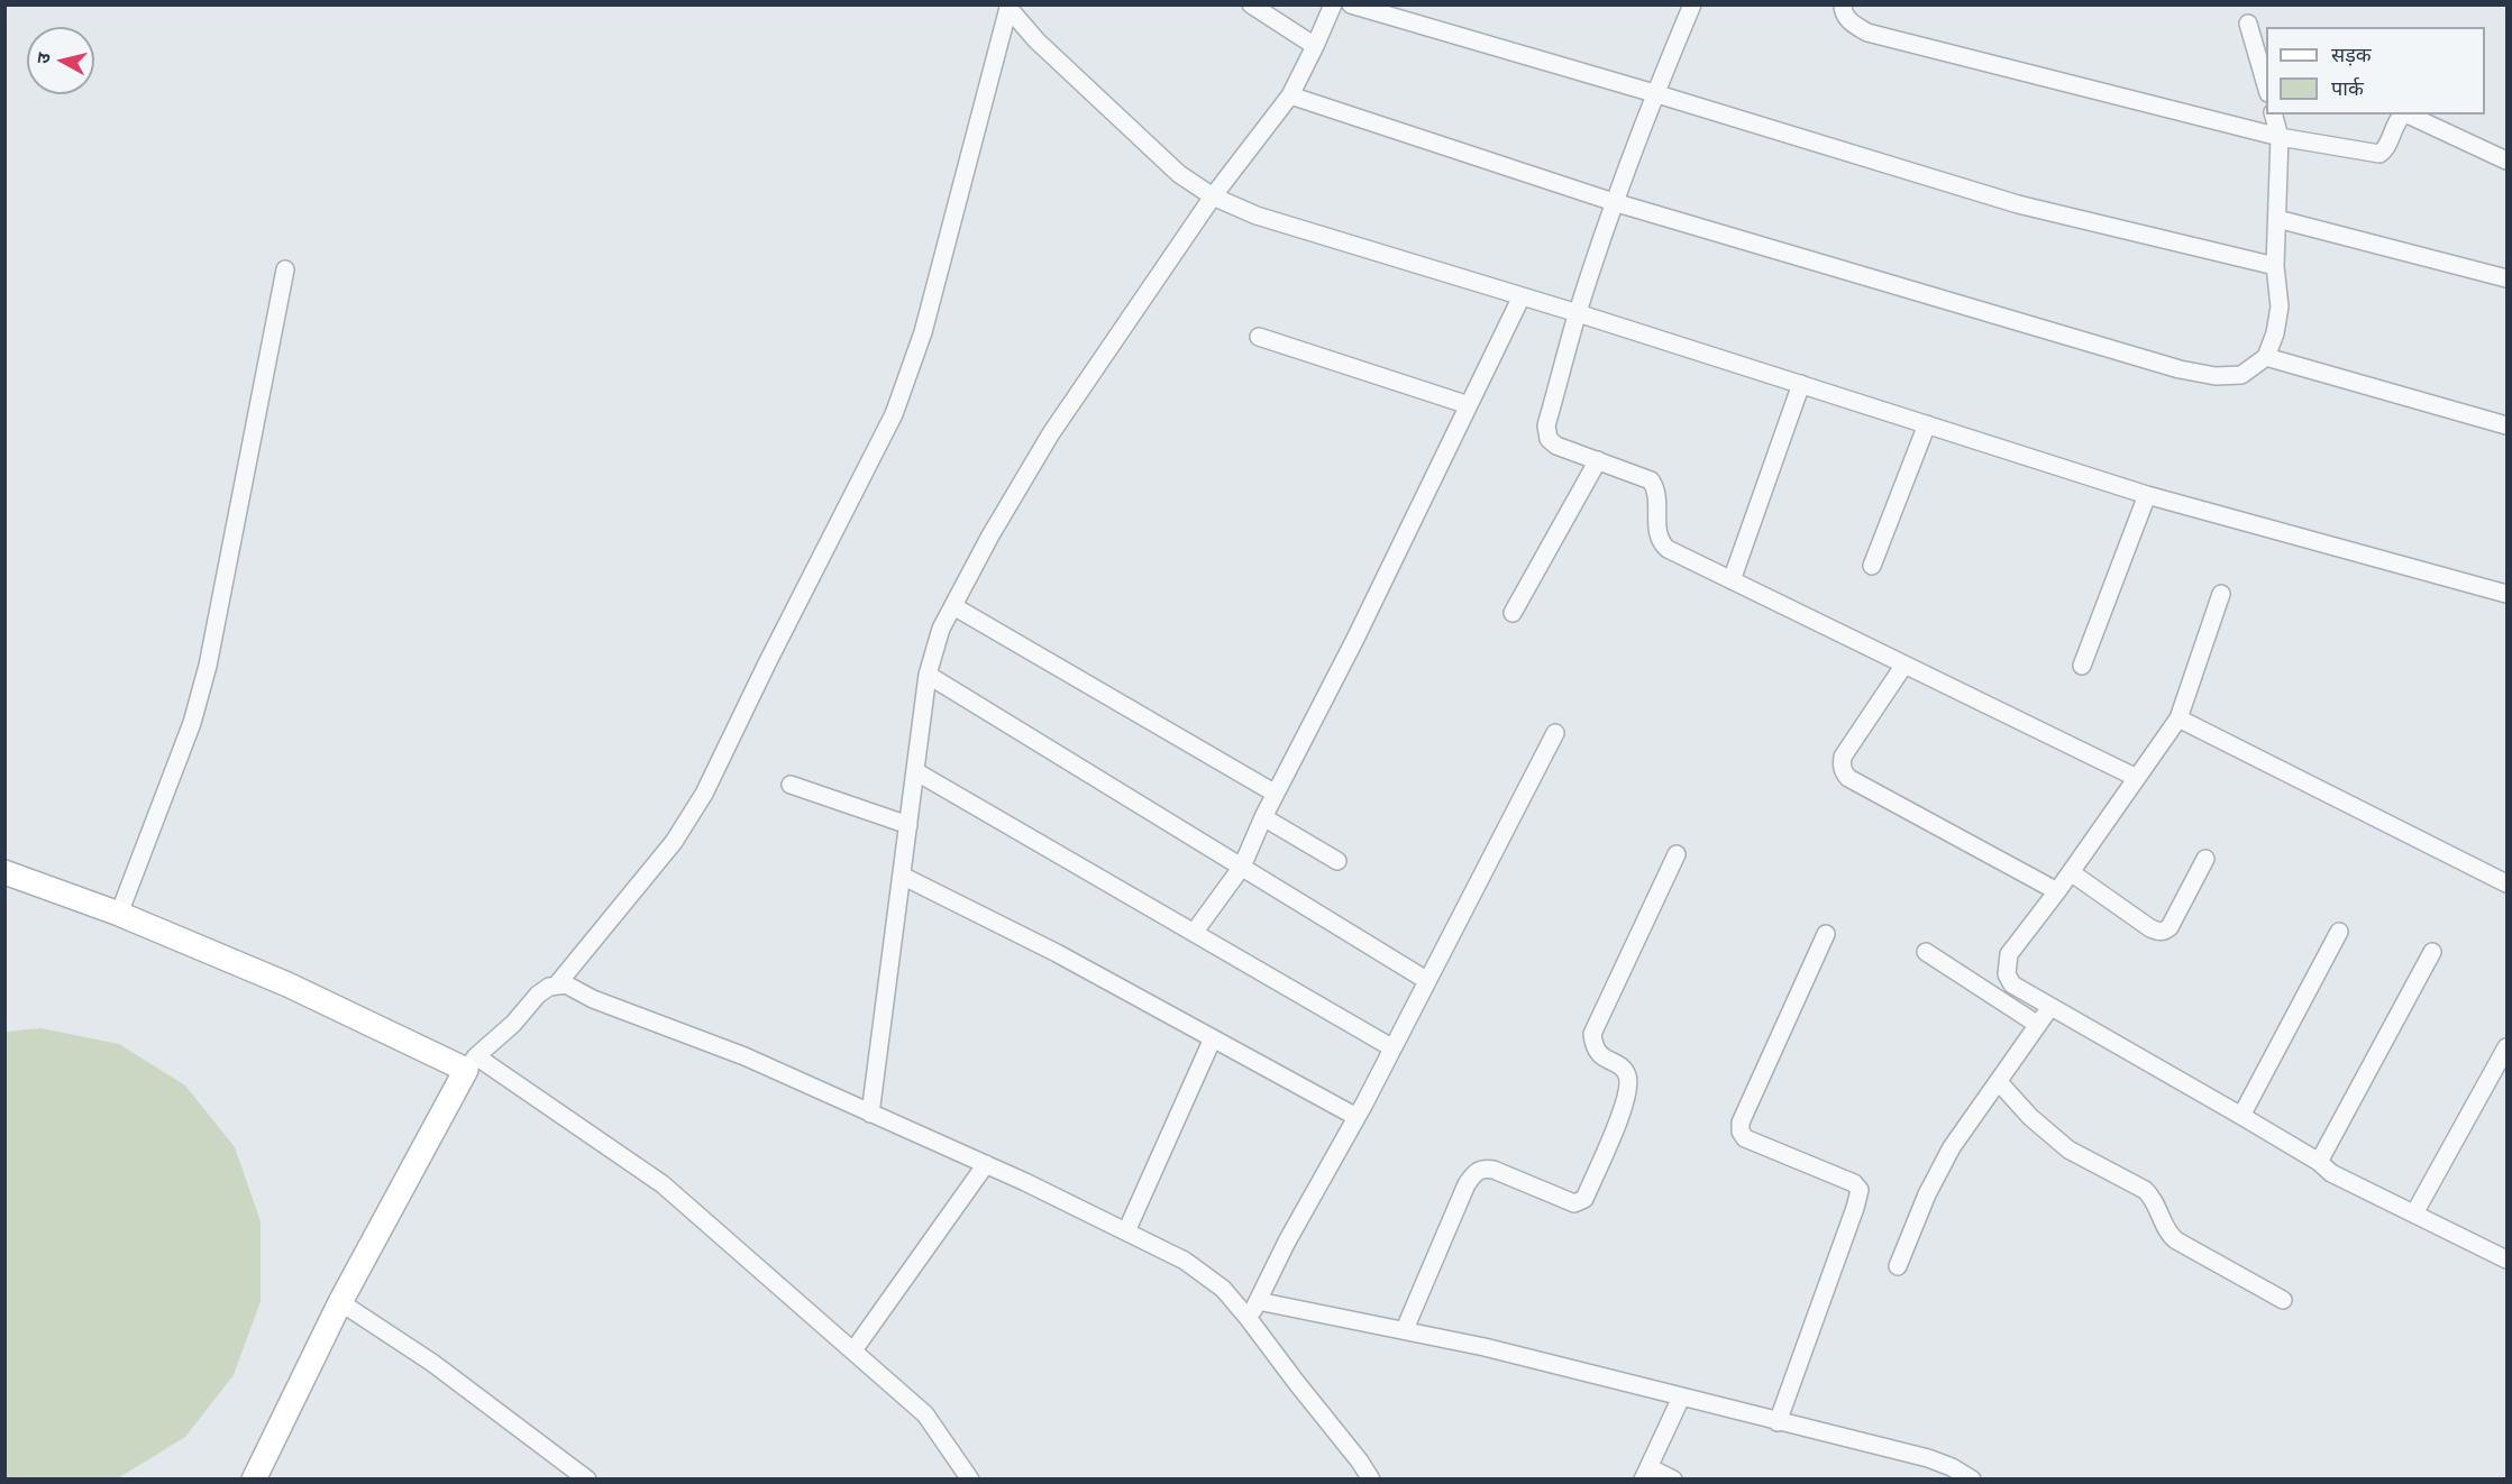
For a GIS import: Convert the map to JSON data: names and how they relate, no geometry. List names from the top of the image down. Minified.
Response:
{"legend":["सड़क","पार्क"],"north":"left"}
